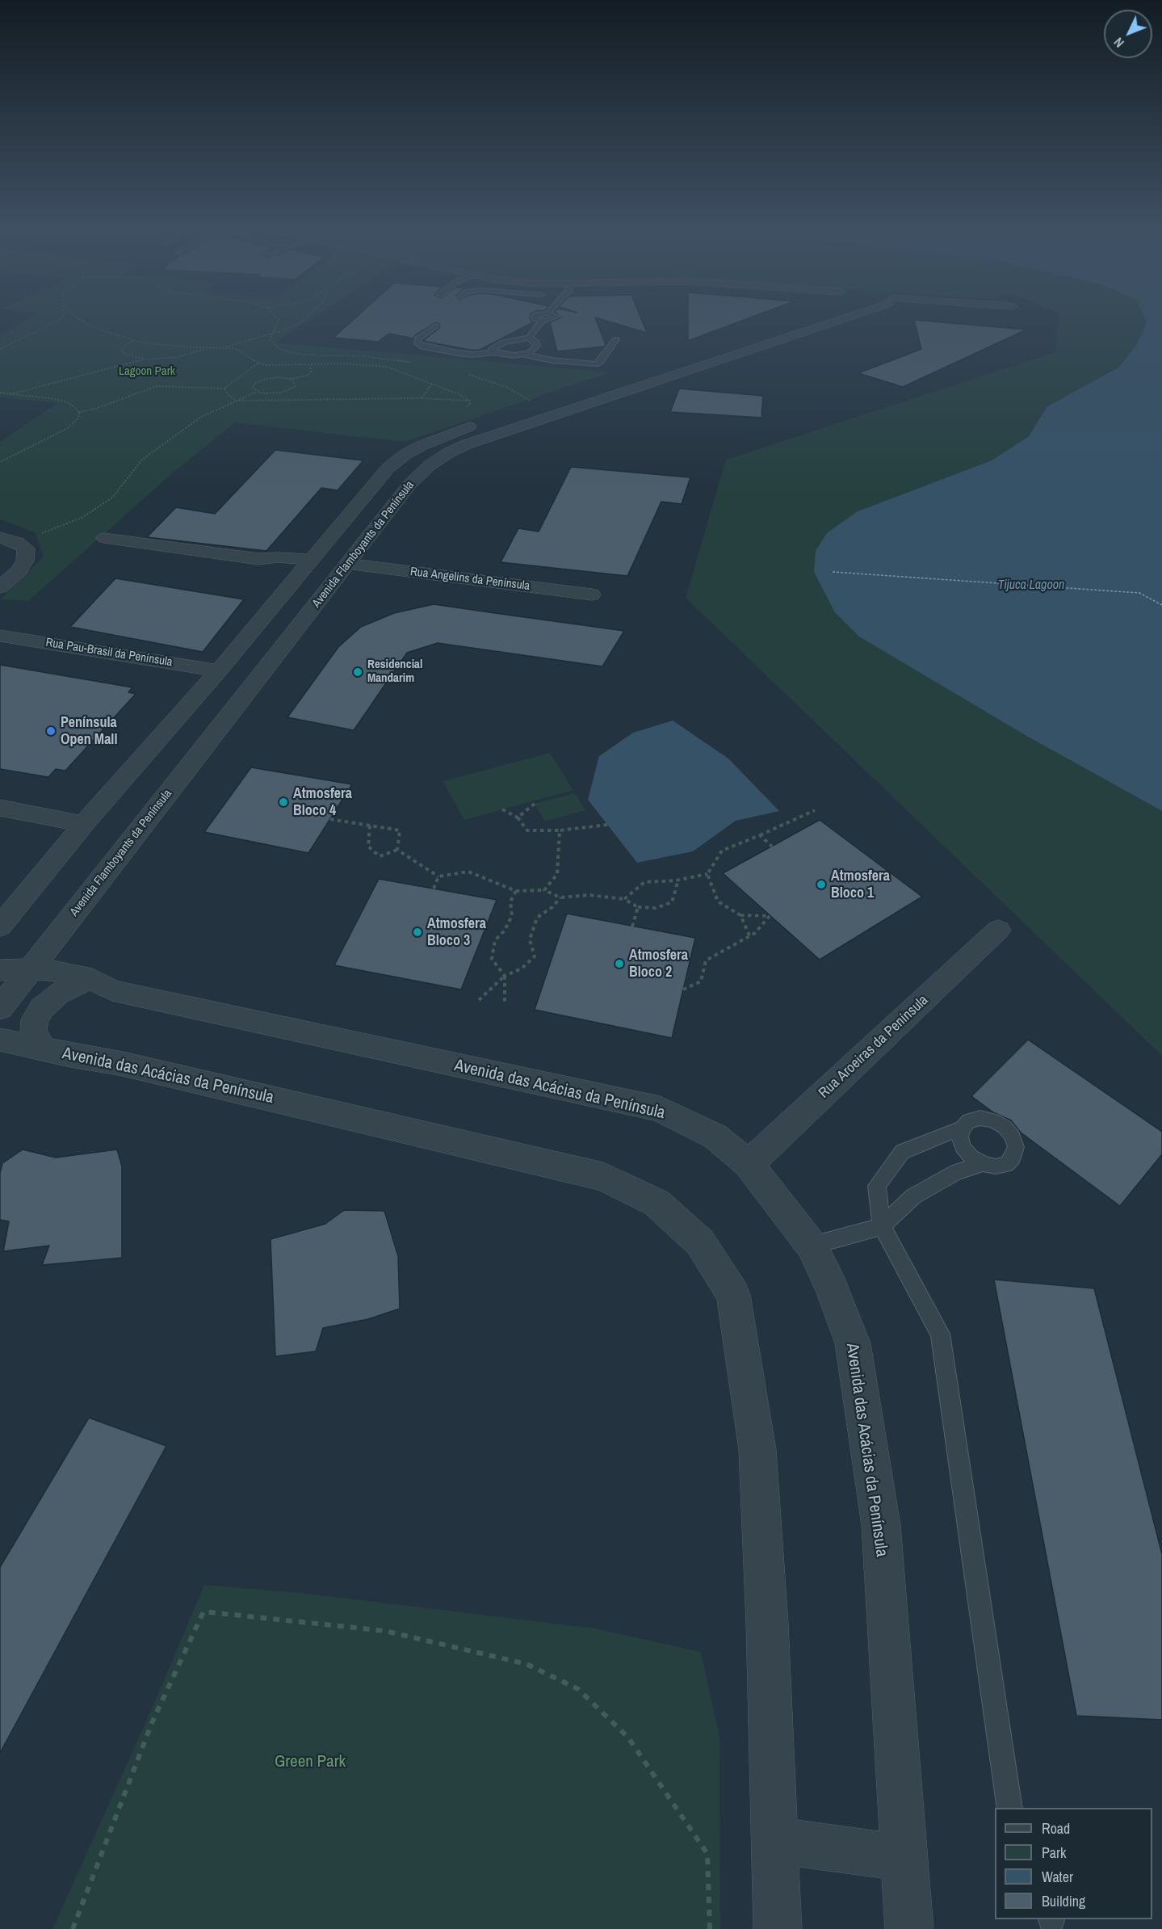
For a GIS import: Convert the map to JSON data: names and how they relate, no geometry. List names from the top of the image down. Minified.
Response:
{"streets":{"street":["Avenida Flamboyants da Península","Rua Angelins da Península","Rua Pau-Brasil da Península","Rua Aroeiras da Península","Avenida das Acácias da Península"]},"crossings":[["Avenida Flamboyants da Península","Rua Angelins da Península"],["Avenida Flamboyants da Península","Rua Pau-Brasil da Península"],["Avenida Flamboyants da Península","Avenida das Acácias da Península"],["Rua Aroeiras da Península","Avenida das Acácias da Península"]],"water":["Tijuca Lagoon"],"parks":["Lagoon Park","Green Park"],"places":["Residencial Mandarim","Península Open Mall","Atmosfera Bloco 4","Atmosfera Bloco 1","Atmosfera Bloco 3","Atmosfera Bloco 2"],"legend":["Road","Park","Water","Building"],"north":"bottom left"}
